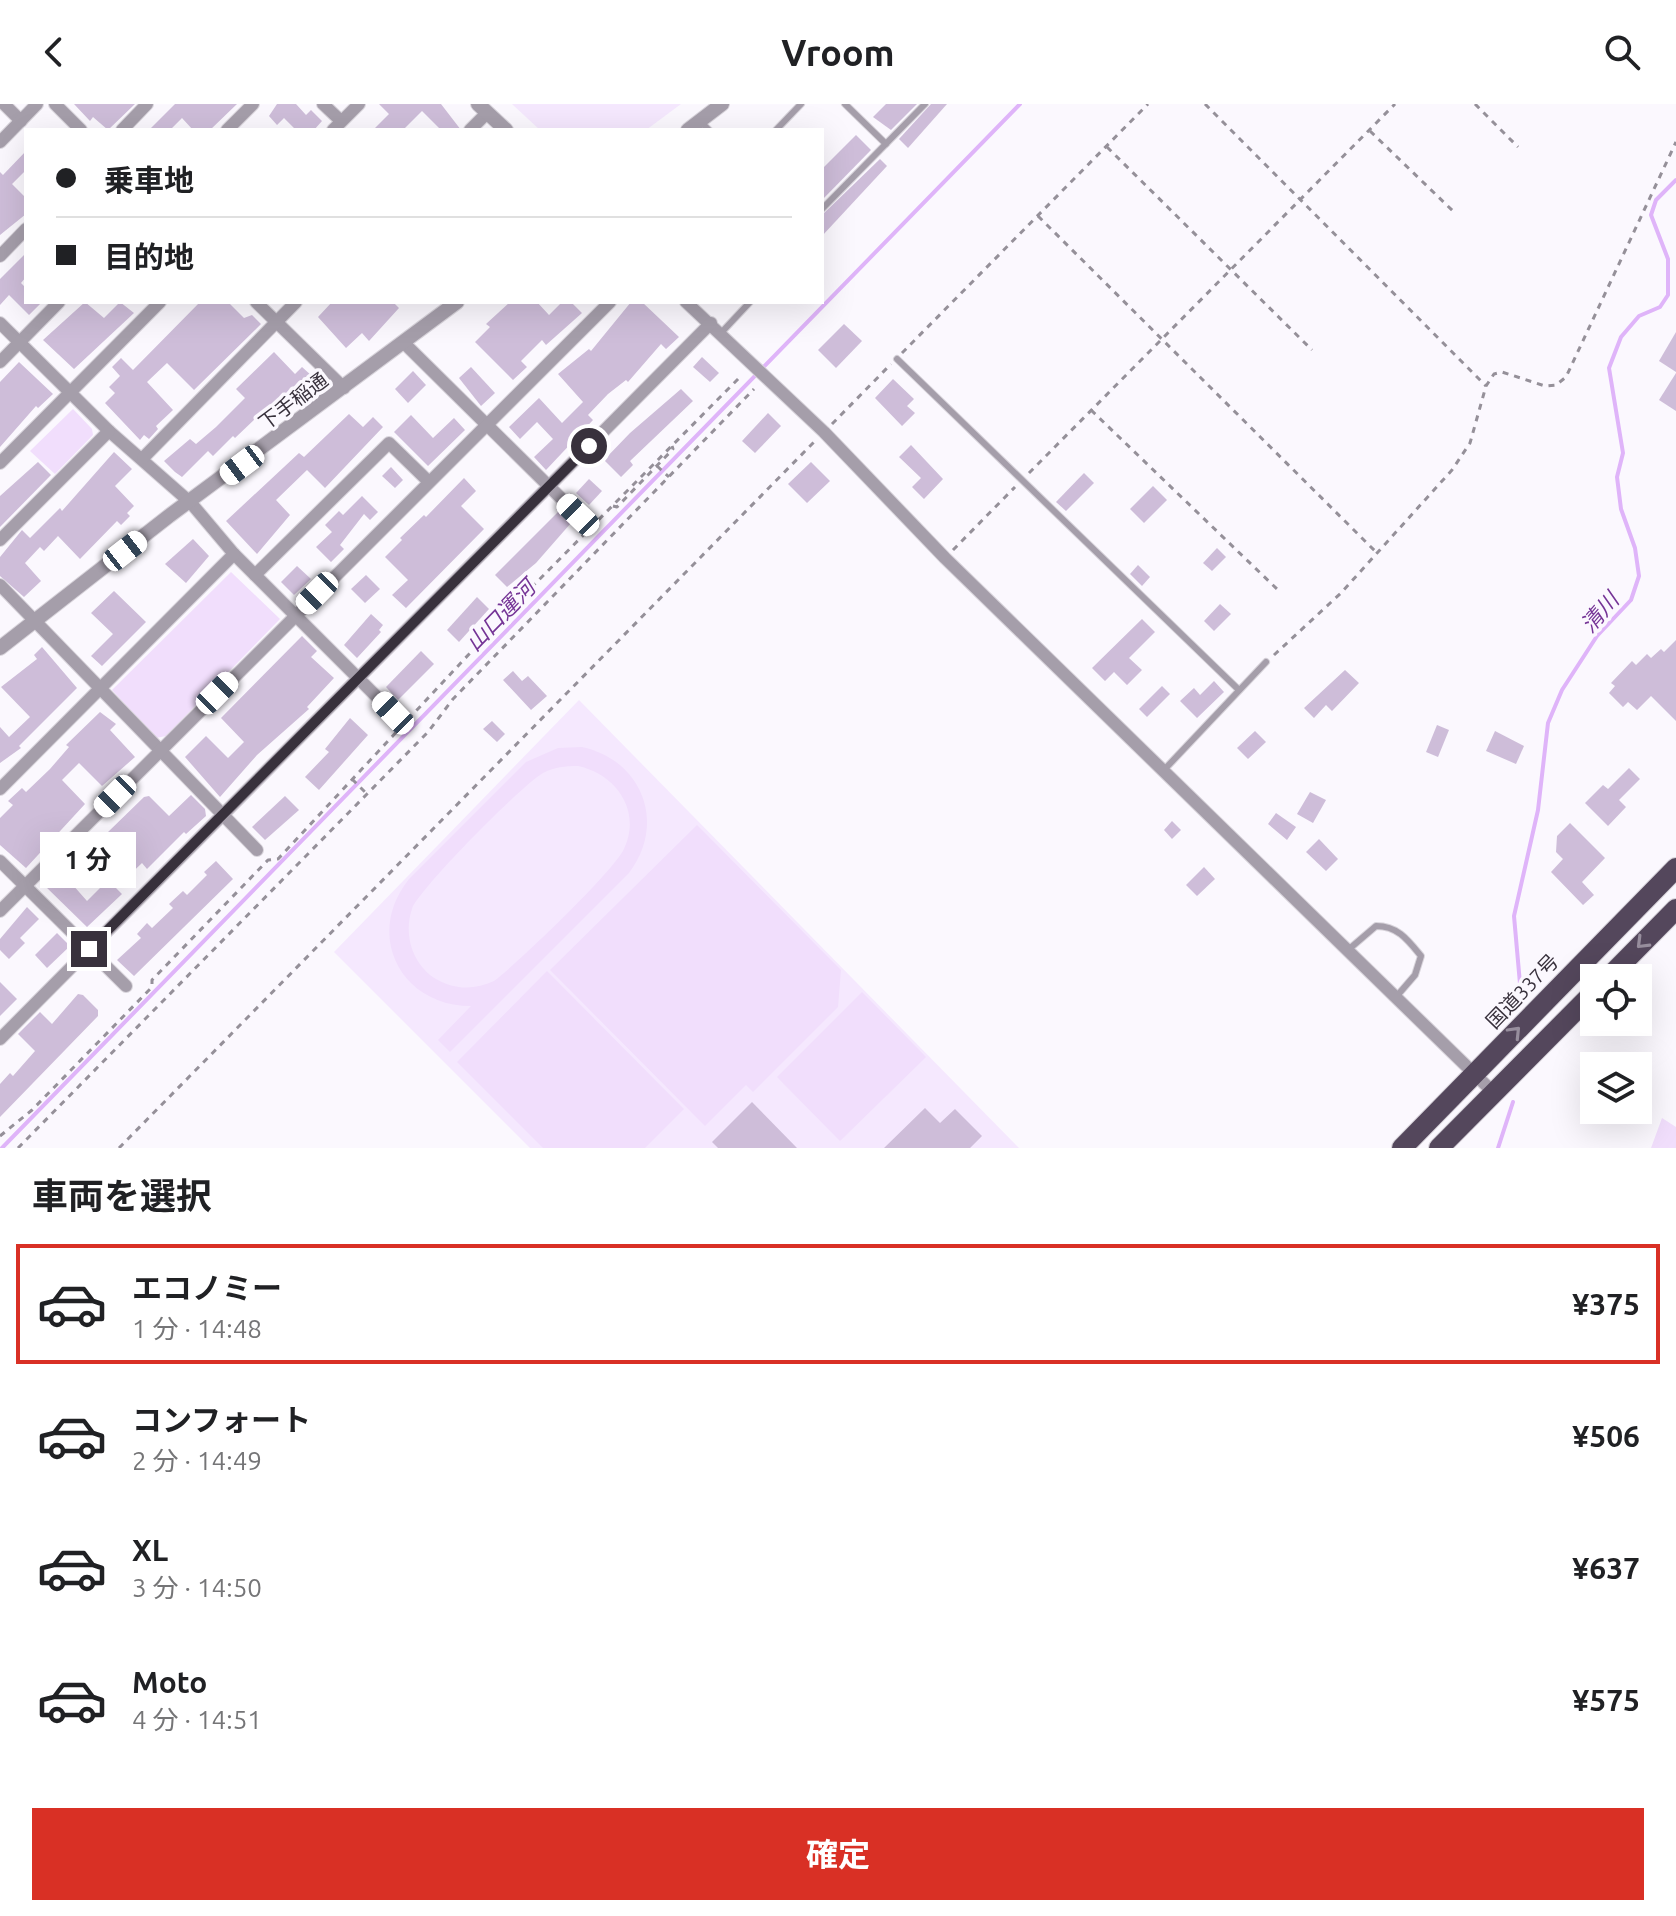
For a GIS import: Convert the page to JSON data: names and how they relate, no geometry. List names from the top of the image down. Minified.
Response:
{"streets":{"highway":["国道337号"],"street":["下手稲通"]},"water":["清川","山口運河"],"page":{"header":"Vroom","banner":["乗車地","目的地"],"bubble":"1 分","heading":"車両を選択","list":[{"name":"エコノミー","note":"1 分 · 14:48","value":"¥375"},{"name":"コンフォート","note":"2 分 · 14:49","value":"¥506"},{"name":"XL","note":"3 分 · 14:50","value":"¥637"},{"name":"Moto","note":"4 分 · 14:51","value":"¥575"}],"buttons":"確定"}}
